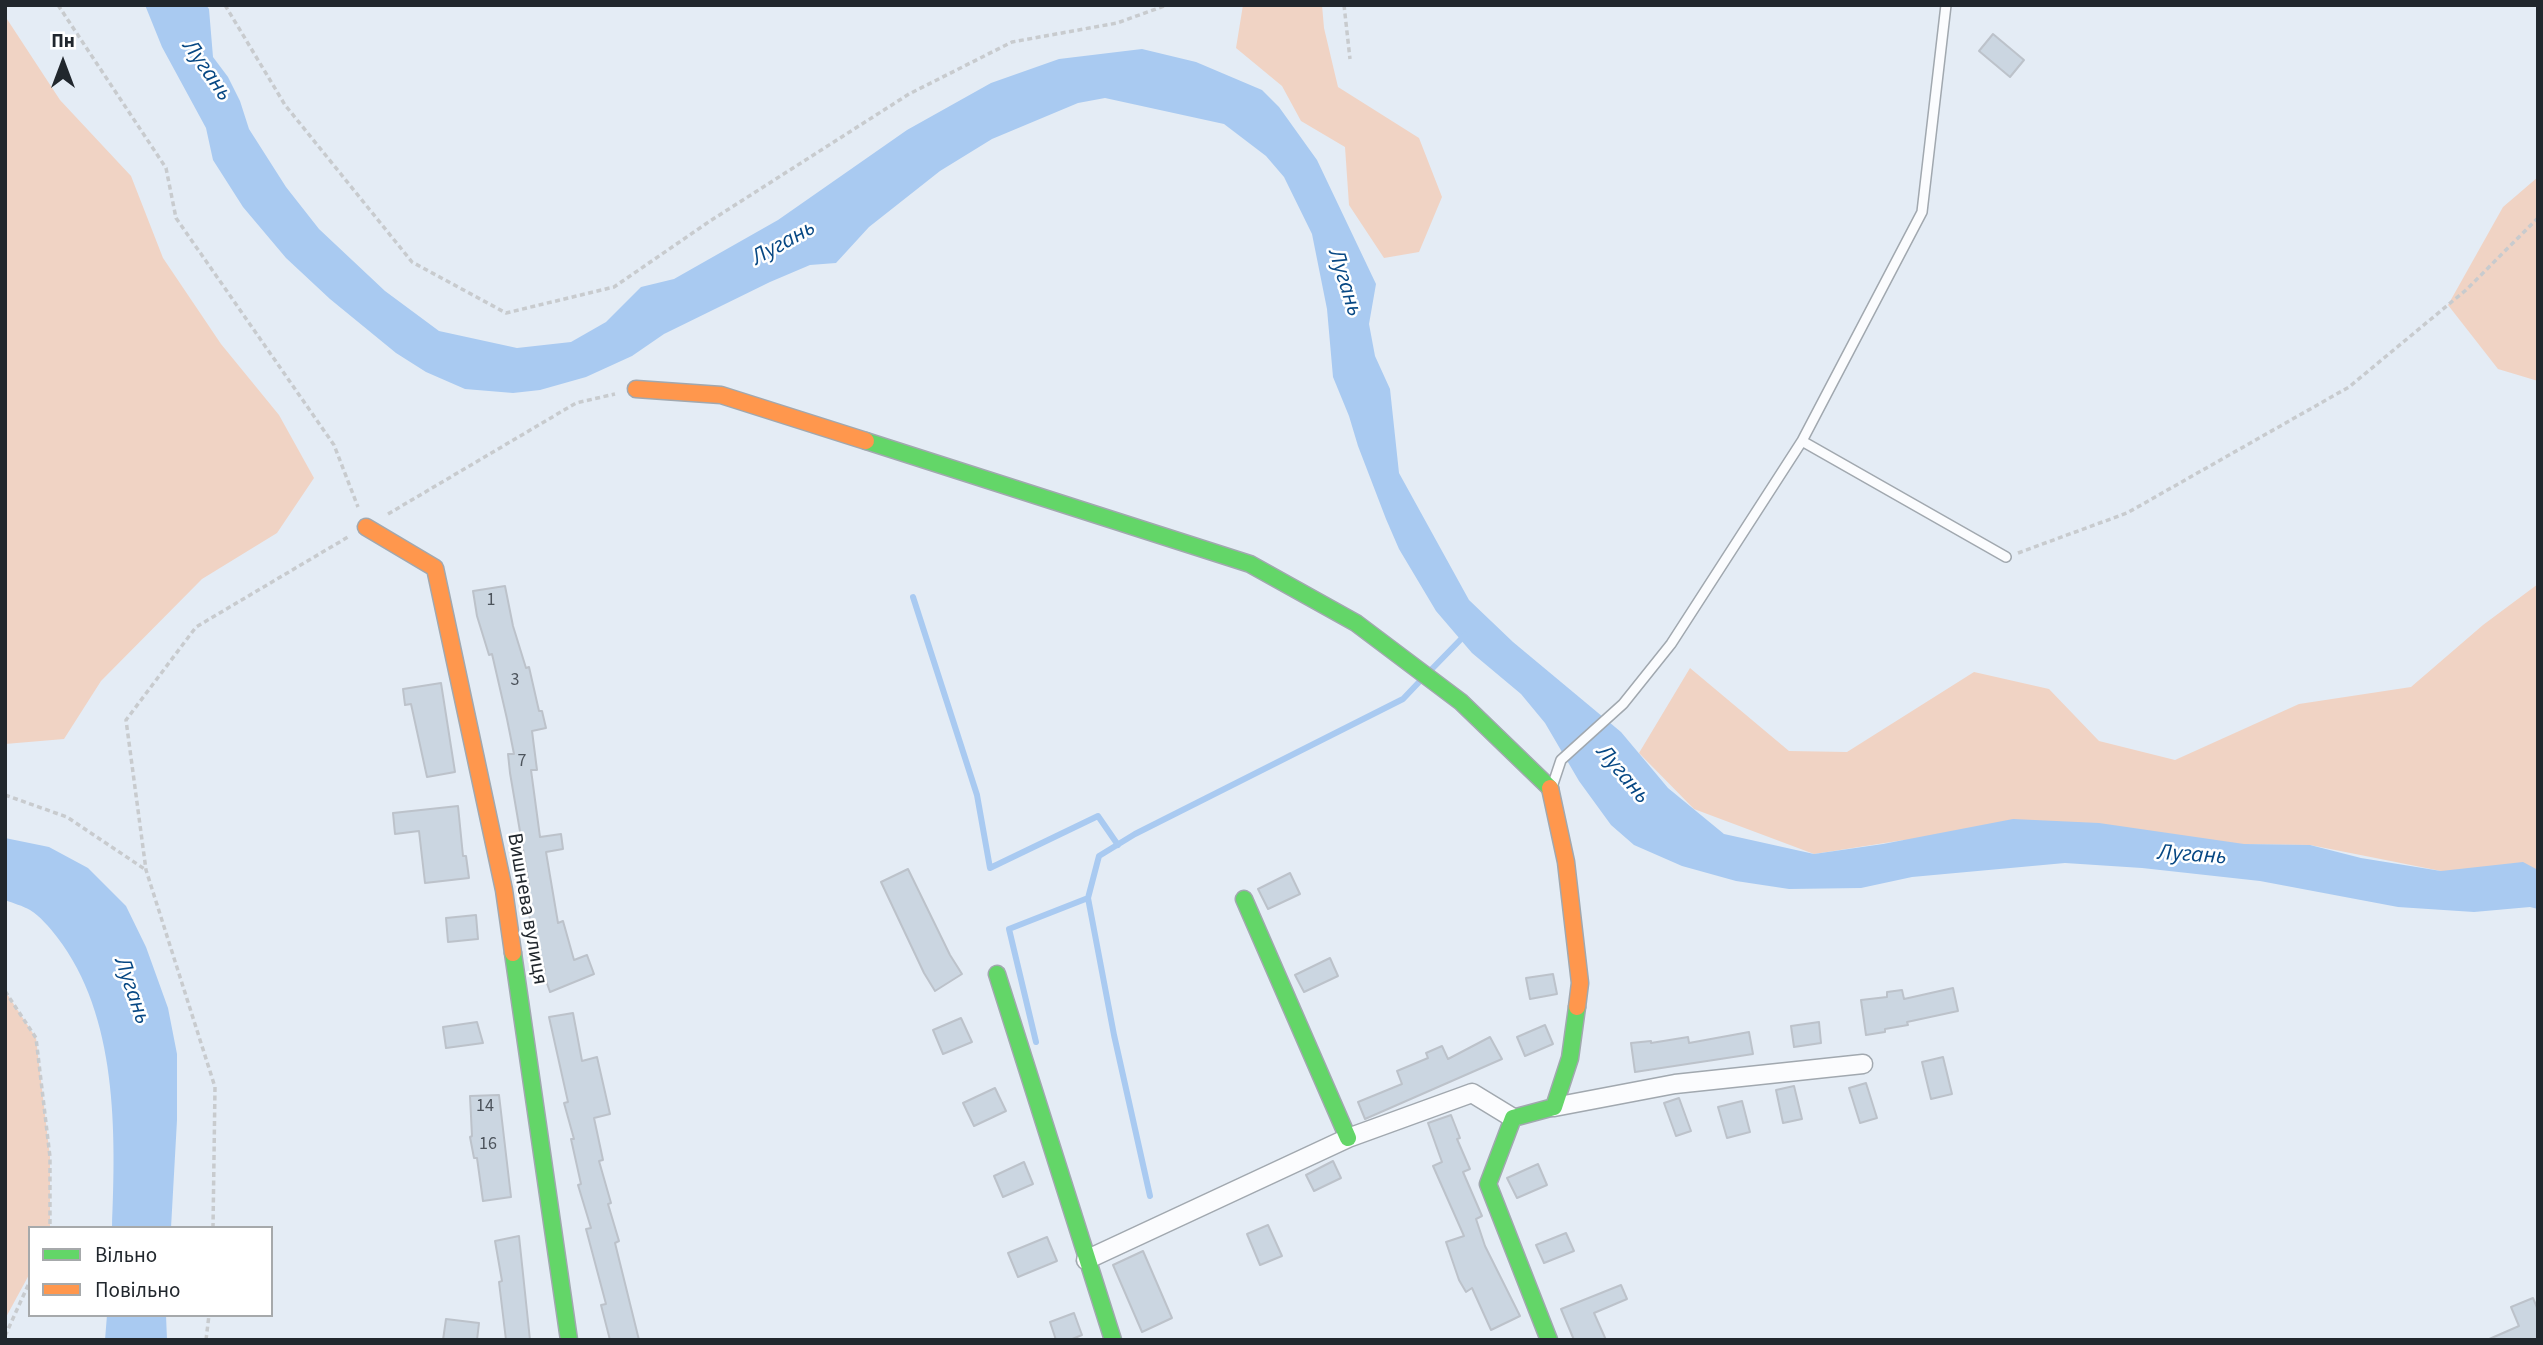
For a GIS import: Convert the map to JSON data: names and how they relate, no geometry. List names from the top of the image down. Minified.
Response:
{"streets":{"street":["Вишнева вулиця"]},"water":["Лугань"],"house_numbers":["1","3","7","14","16"],"legend":["Вільно","Повільно"],"north":"top"}
